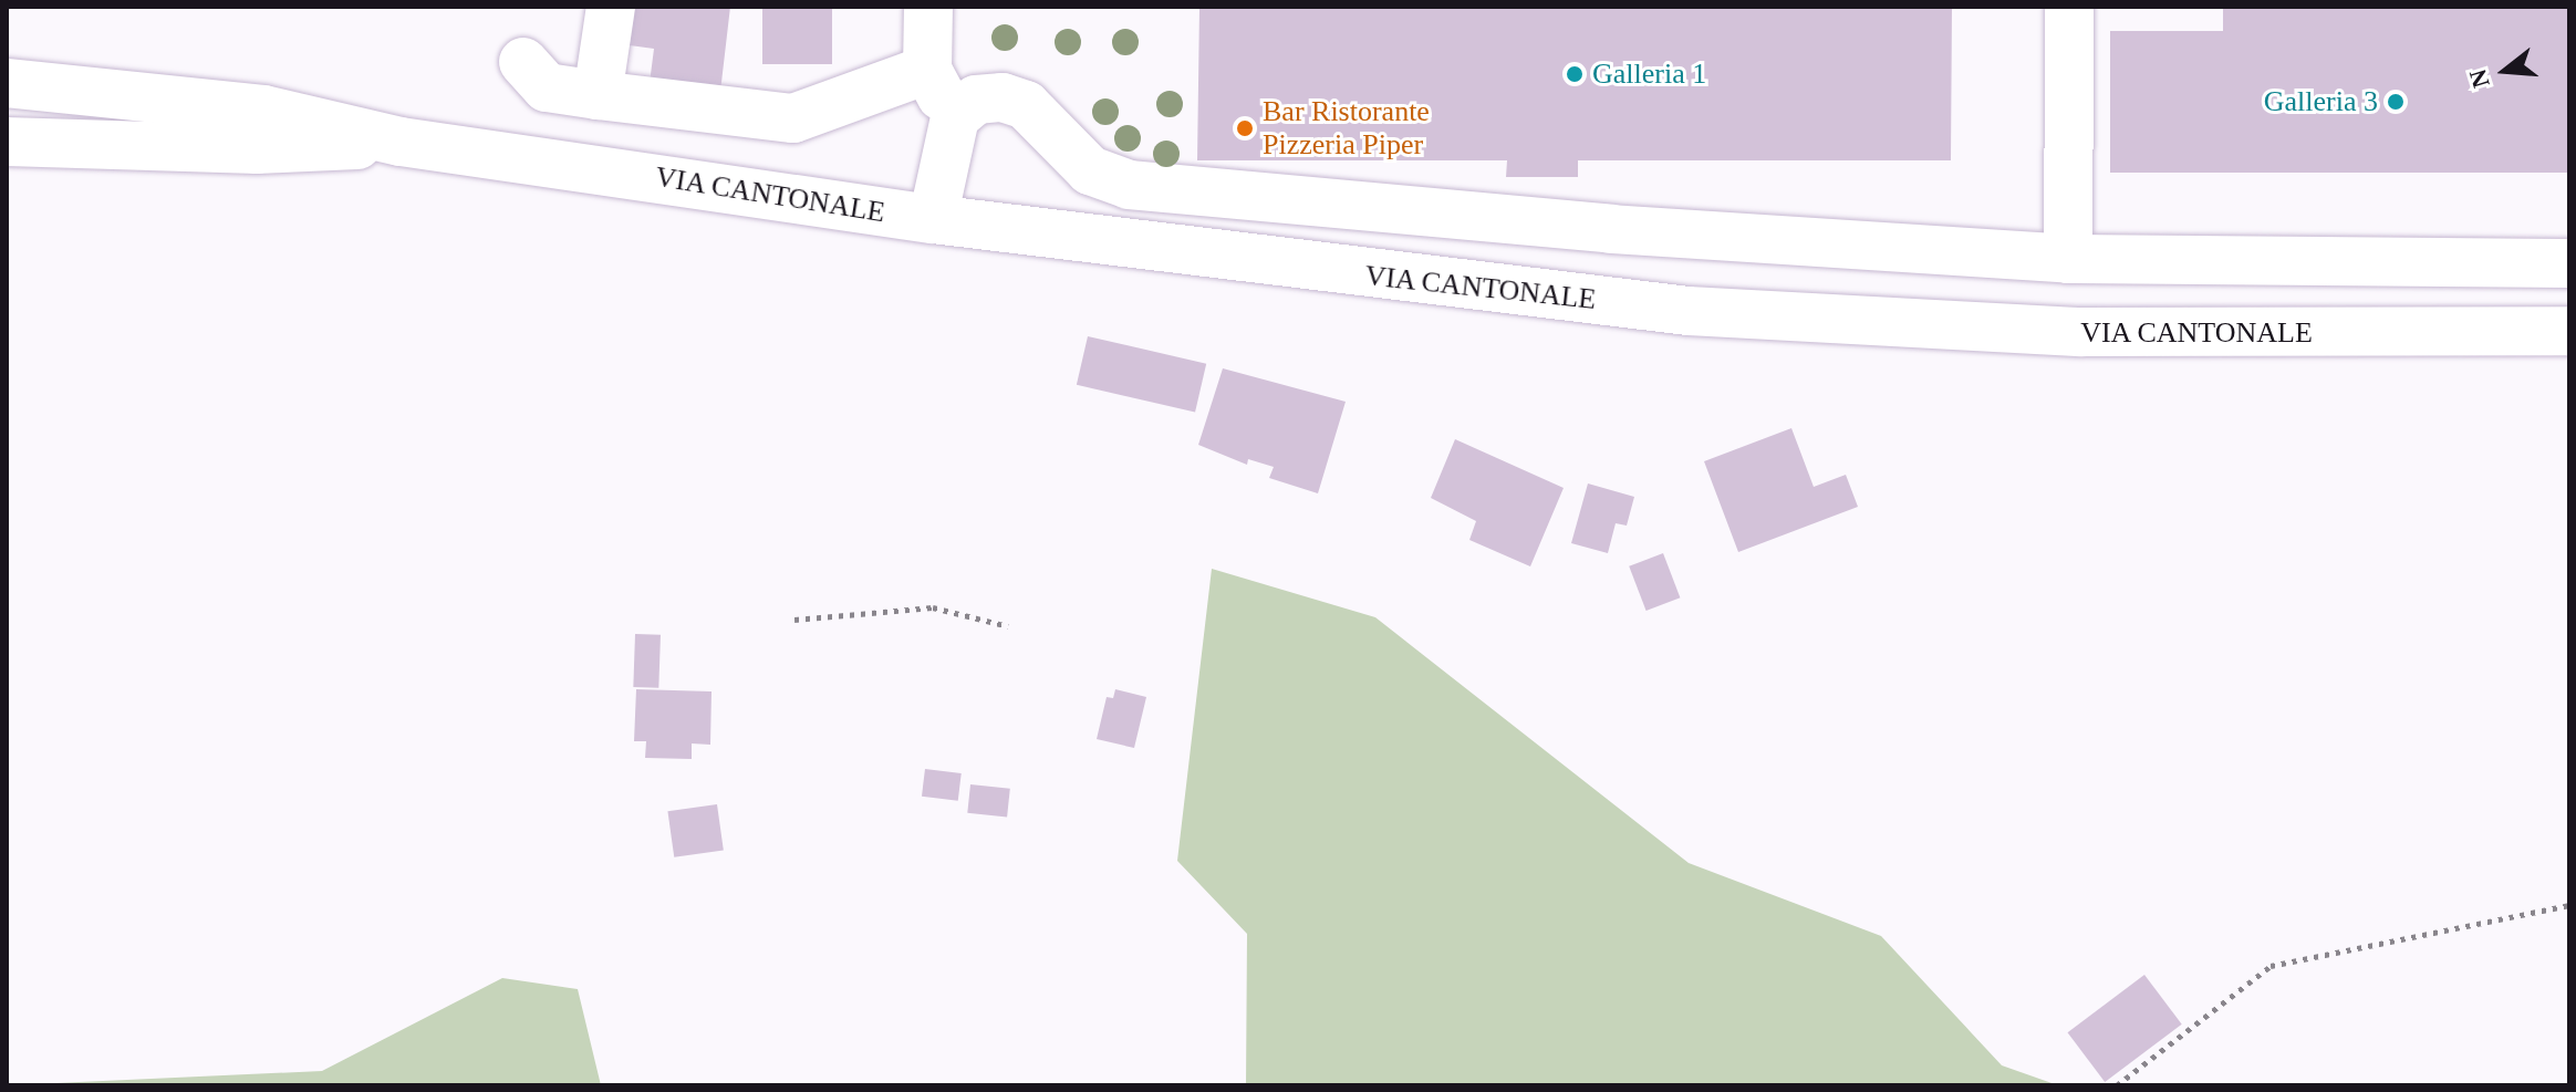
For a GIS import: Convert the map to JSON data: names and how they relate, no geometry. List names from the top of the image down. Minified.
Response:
{"streets":{"main road":["VIA CANTONALE"]},"places":["Galleria 1","Galleria 3","Bar Ristorante Pizzeria Piper"],"north":"left"}
